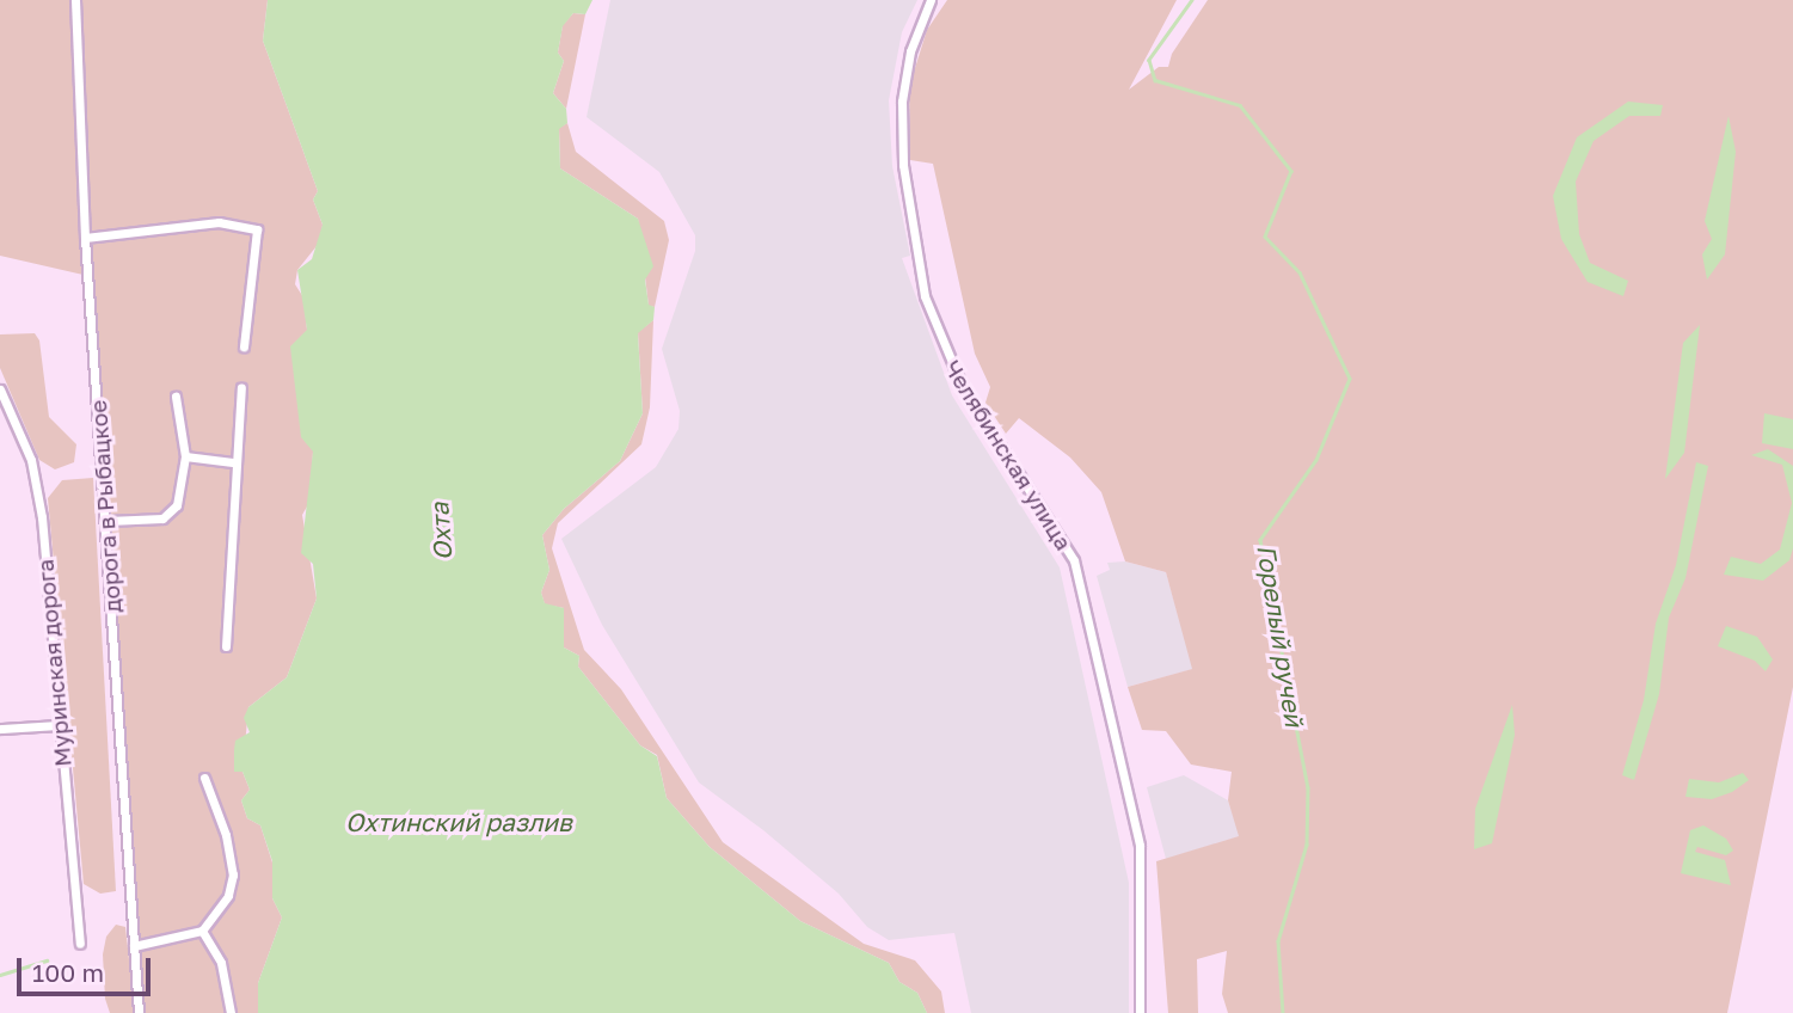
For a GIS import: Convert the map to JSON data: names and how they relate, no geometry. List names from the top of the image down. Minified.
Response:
{"streets":{"street":["Челябинская улица","дорога в Рыбацкое","Муринская дорога"]},"water":["Охта","Горелый ручей","Охтинский разлив"],"scale_bar":"100 m"}
